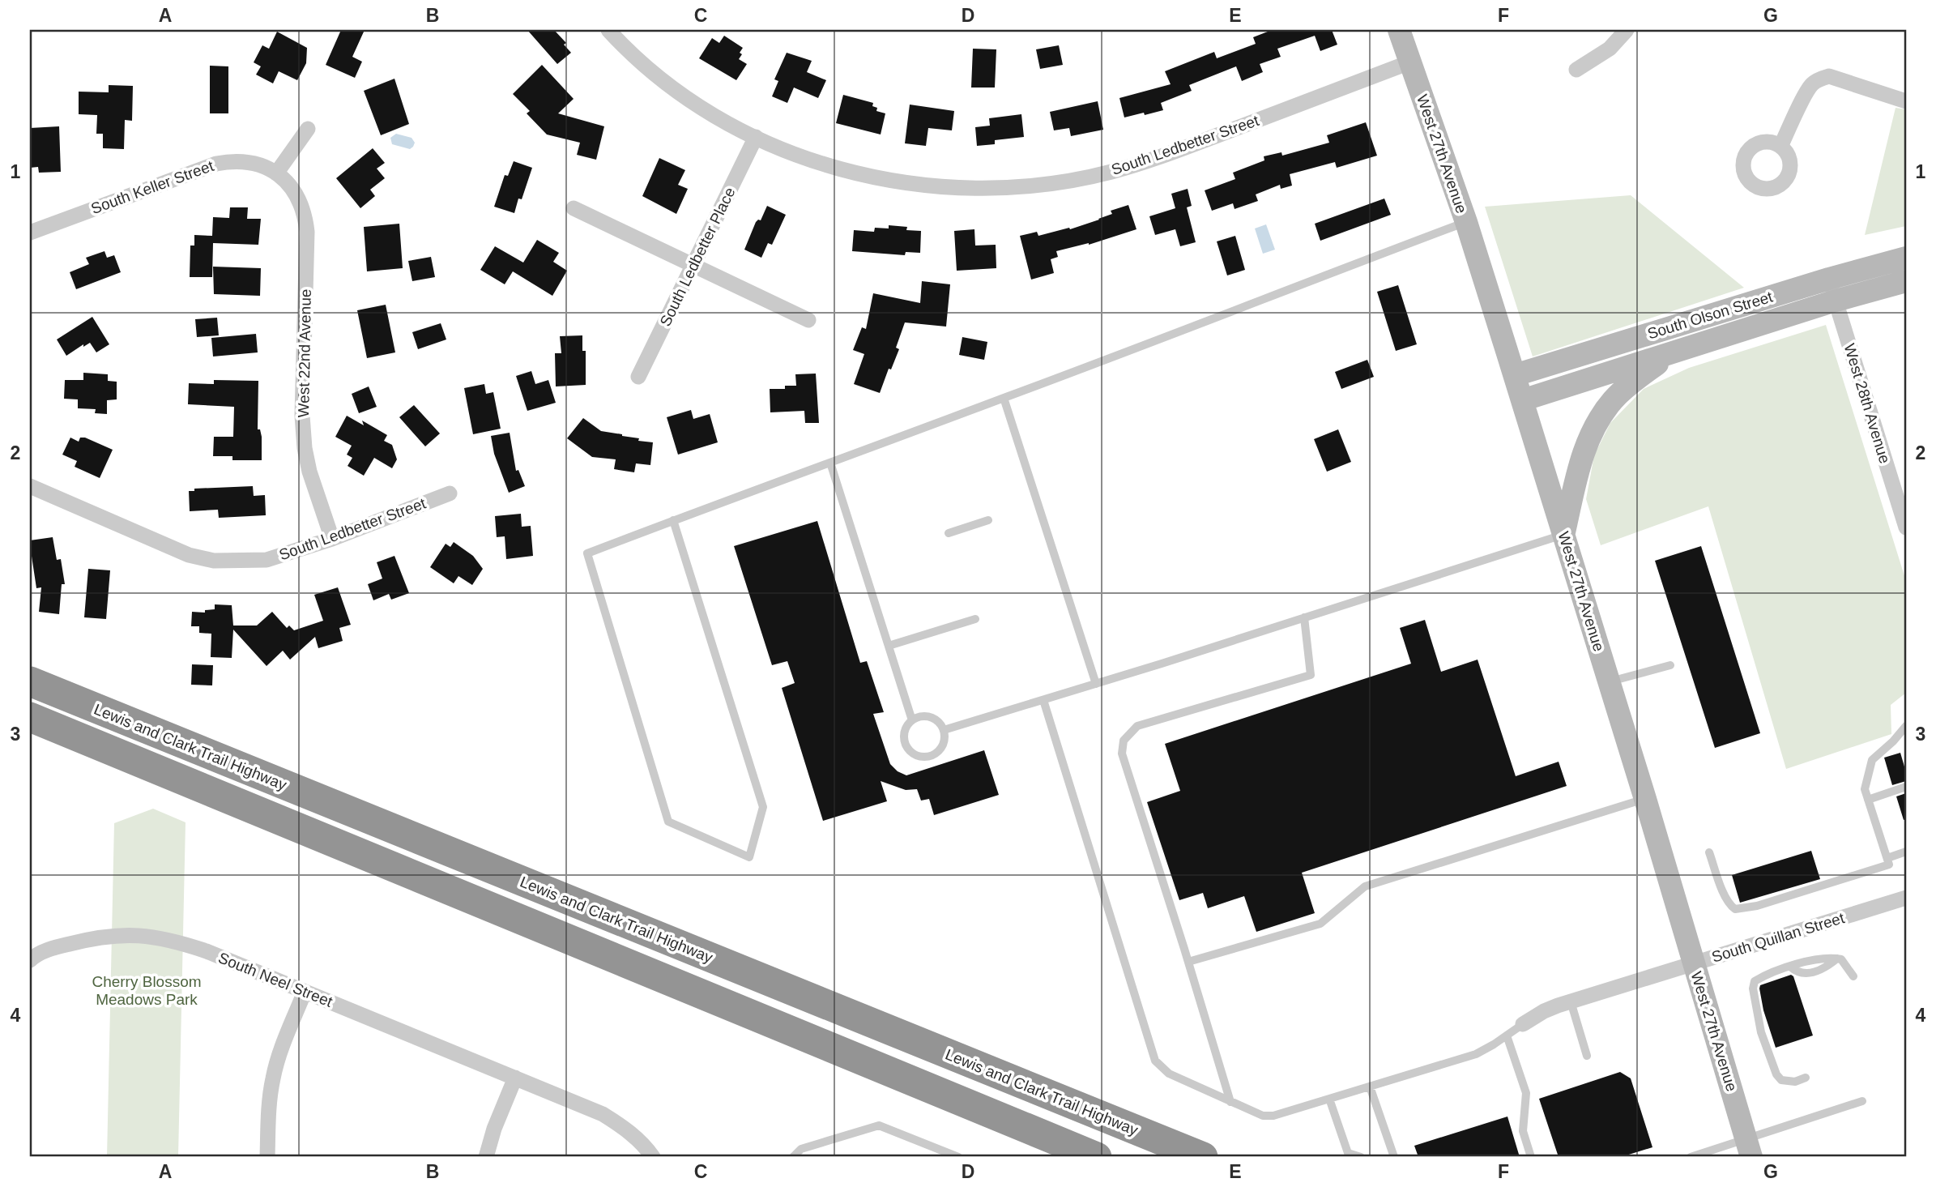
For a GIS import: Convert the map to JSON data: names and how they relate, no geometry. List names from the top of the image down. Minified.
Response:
{"streets":{"highway":["Lewis and Clark Trail Highway"],"main road":["West 27th Avenue","South Olson Street"],"street":["South Ledbetter Street","South Keller Street","South Ledbetter Place","West 22nd Avenue","West 28th Avenue","South Quillan Street","South Neel Street"]},"crossings":[["South Ledbetter Street","West 27th Avenue"],["South Ledbetter Street","South Ledbetter Place"],["South Ledbetter Street","West 22nd Avenue"],["West 27th Avenue","South Olson Street"],["West 27th Avenue","South Quillan Street"],["South Keller Street","West 22nd Avenue"],["South Olson Street","West 28th Avenue"]],"parks":["Cherry Blossom Meadows Park"],"grid":{"columns":["A","B","C","D","E","F","G"],"rows":["1","2","3","4"]}}
